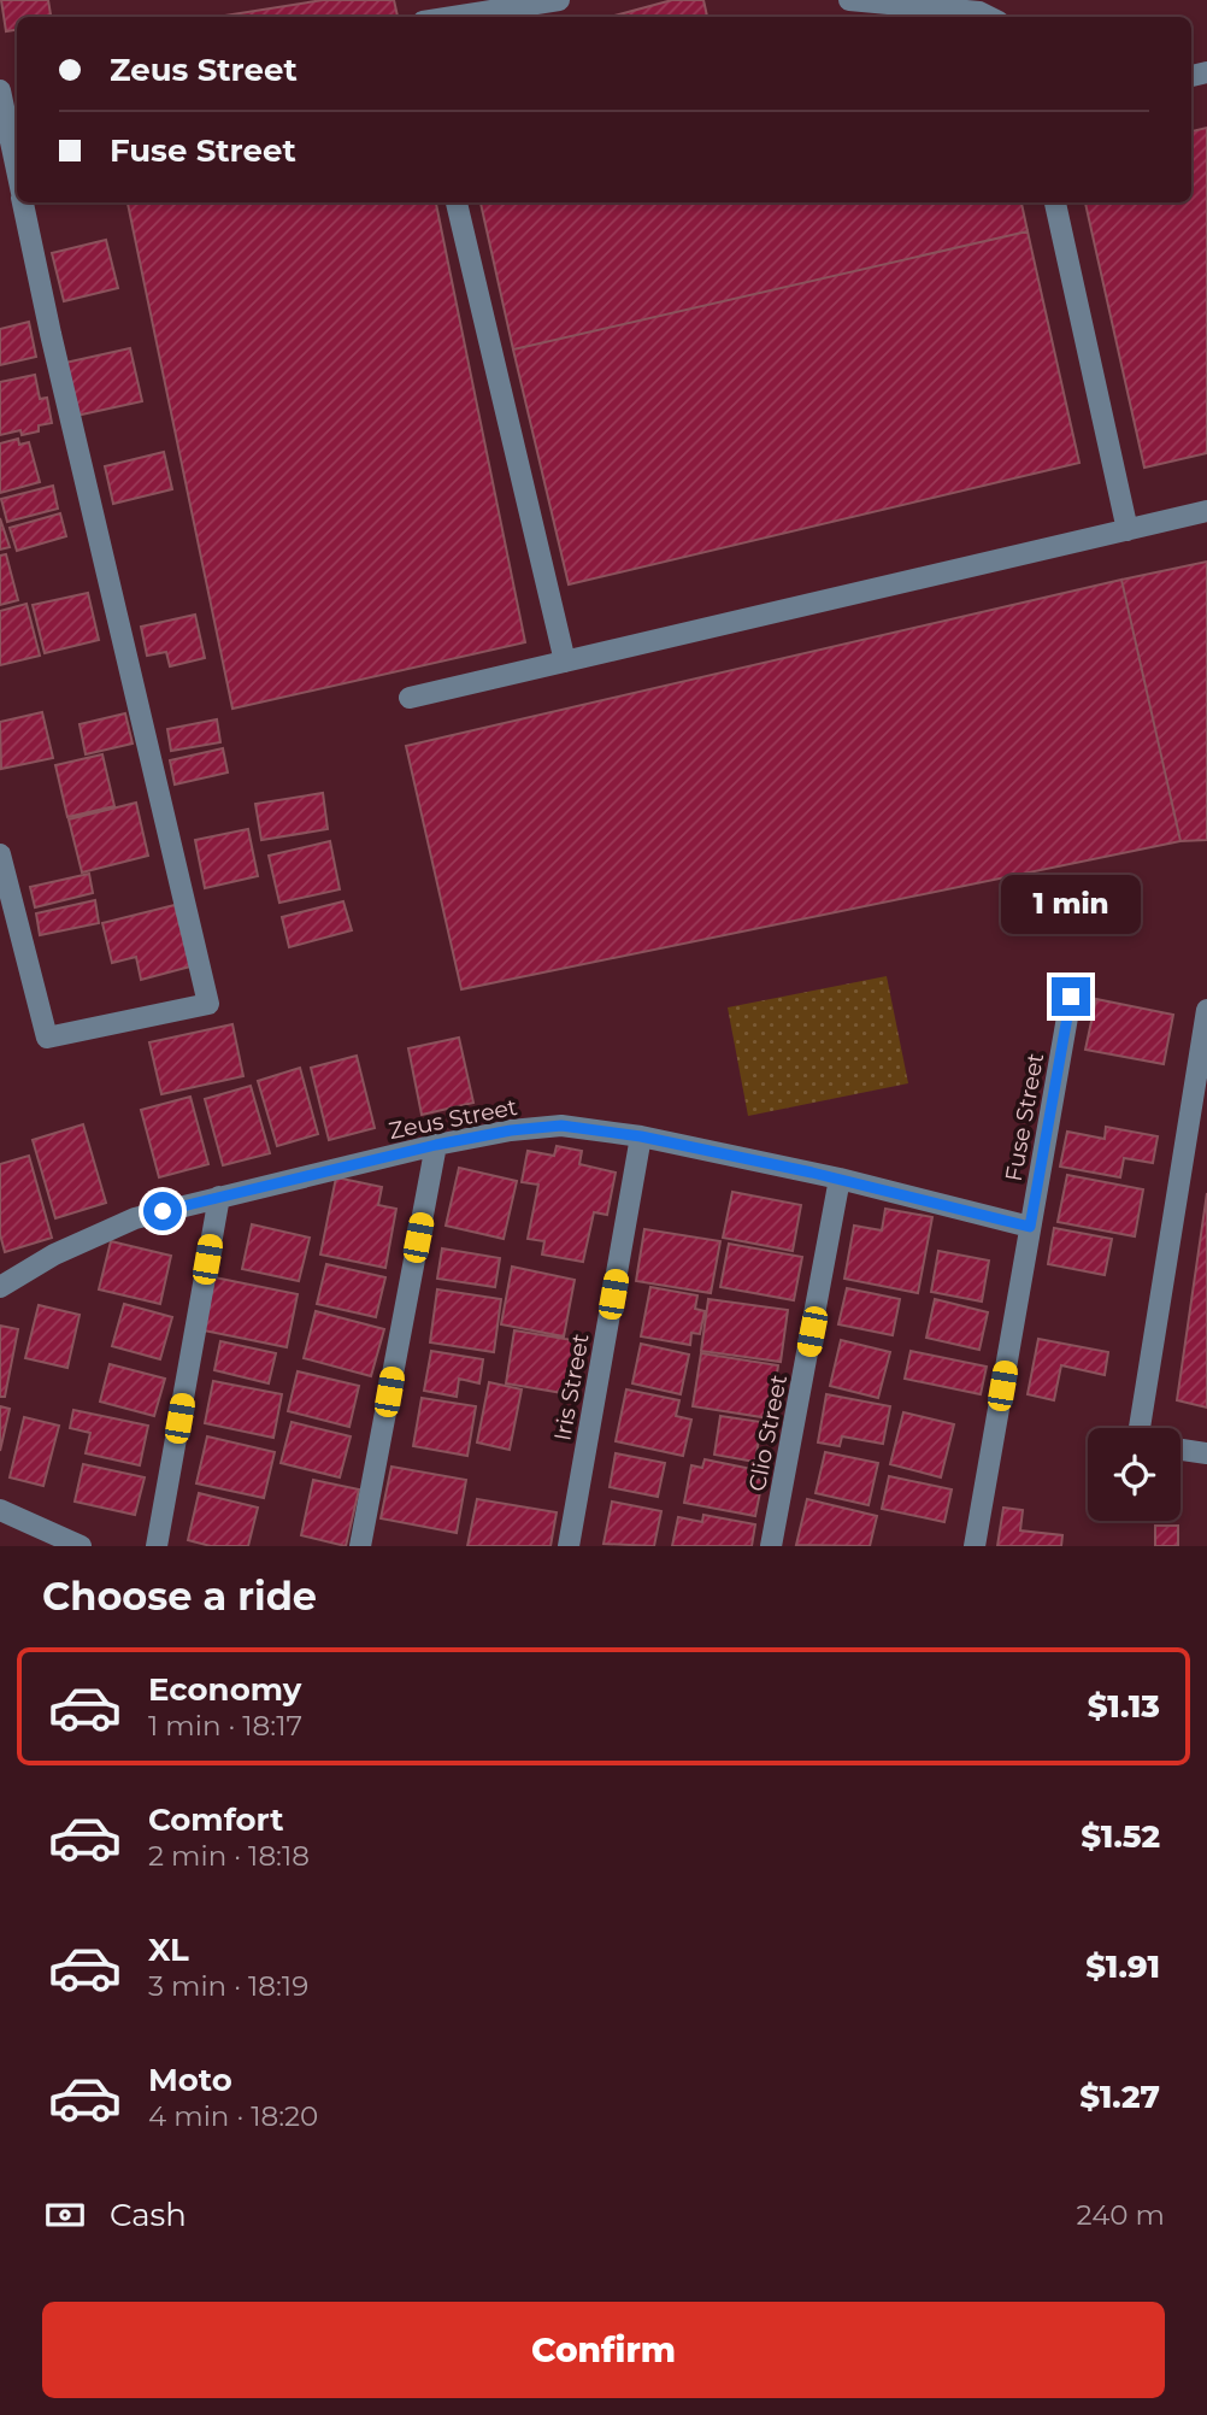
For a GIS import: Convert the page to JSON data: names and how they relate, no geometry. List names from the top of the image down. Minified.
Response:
{"streets":{"street":["Fuse Street","Zeus Street","Iris Street","Clio Street"]},"crossings":[["Fuse Street","Zeus Street"],["Zeus Street","Iris Street"],["Zeus Street","Clio Street"]],"page":{"banner":["Zeus Street","Fuse Street"],"bubble":"1 min","heading":"Choose a ride","list":[{"name":"Economy","note":"1 min · 18:17","value":"$1.13"},{"name":"Comfort","note":"2 min · 18:18","value":"$1.52"},{"name":"XL","note":"3 min · 18:19","value":"$1.91"},{"name":"Moto","note":"4 min · 18:20","value":"$1.27"}],"pay":["Cash","240 m"],"buttons":"Confirm"}}
